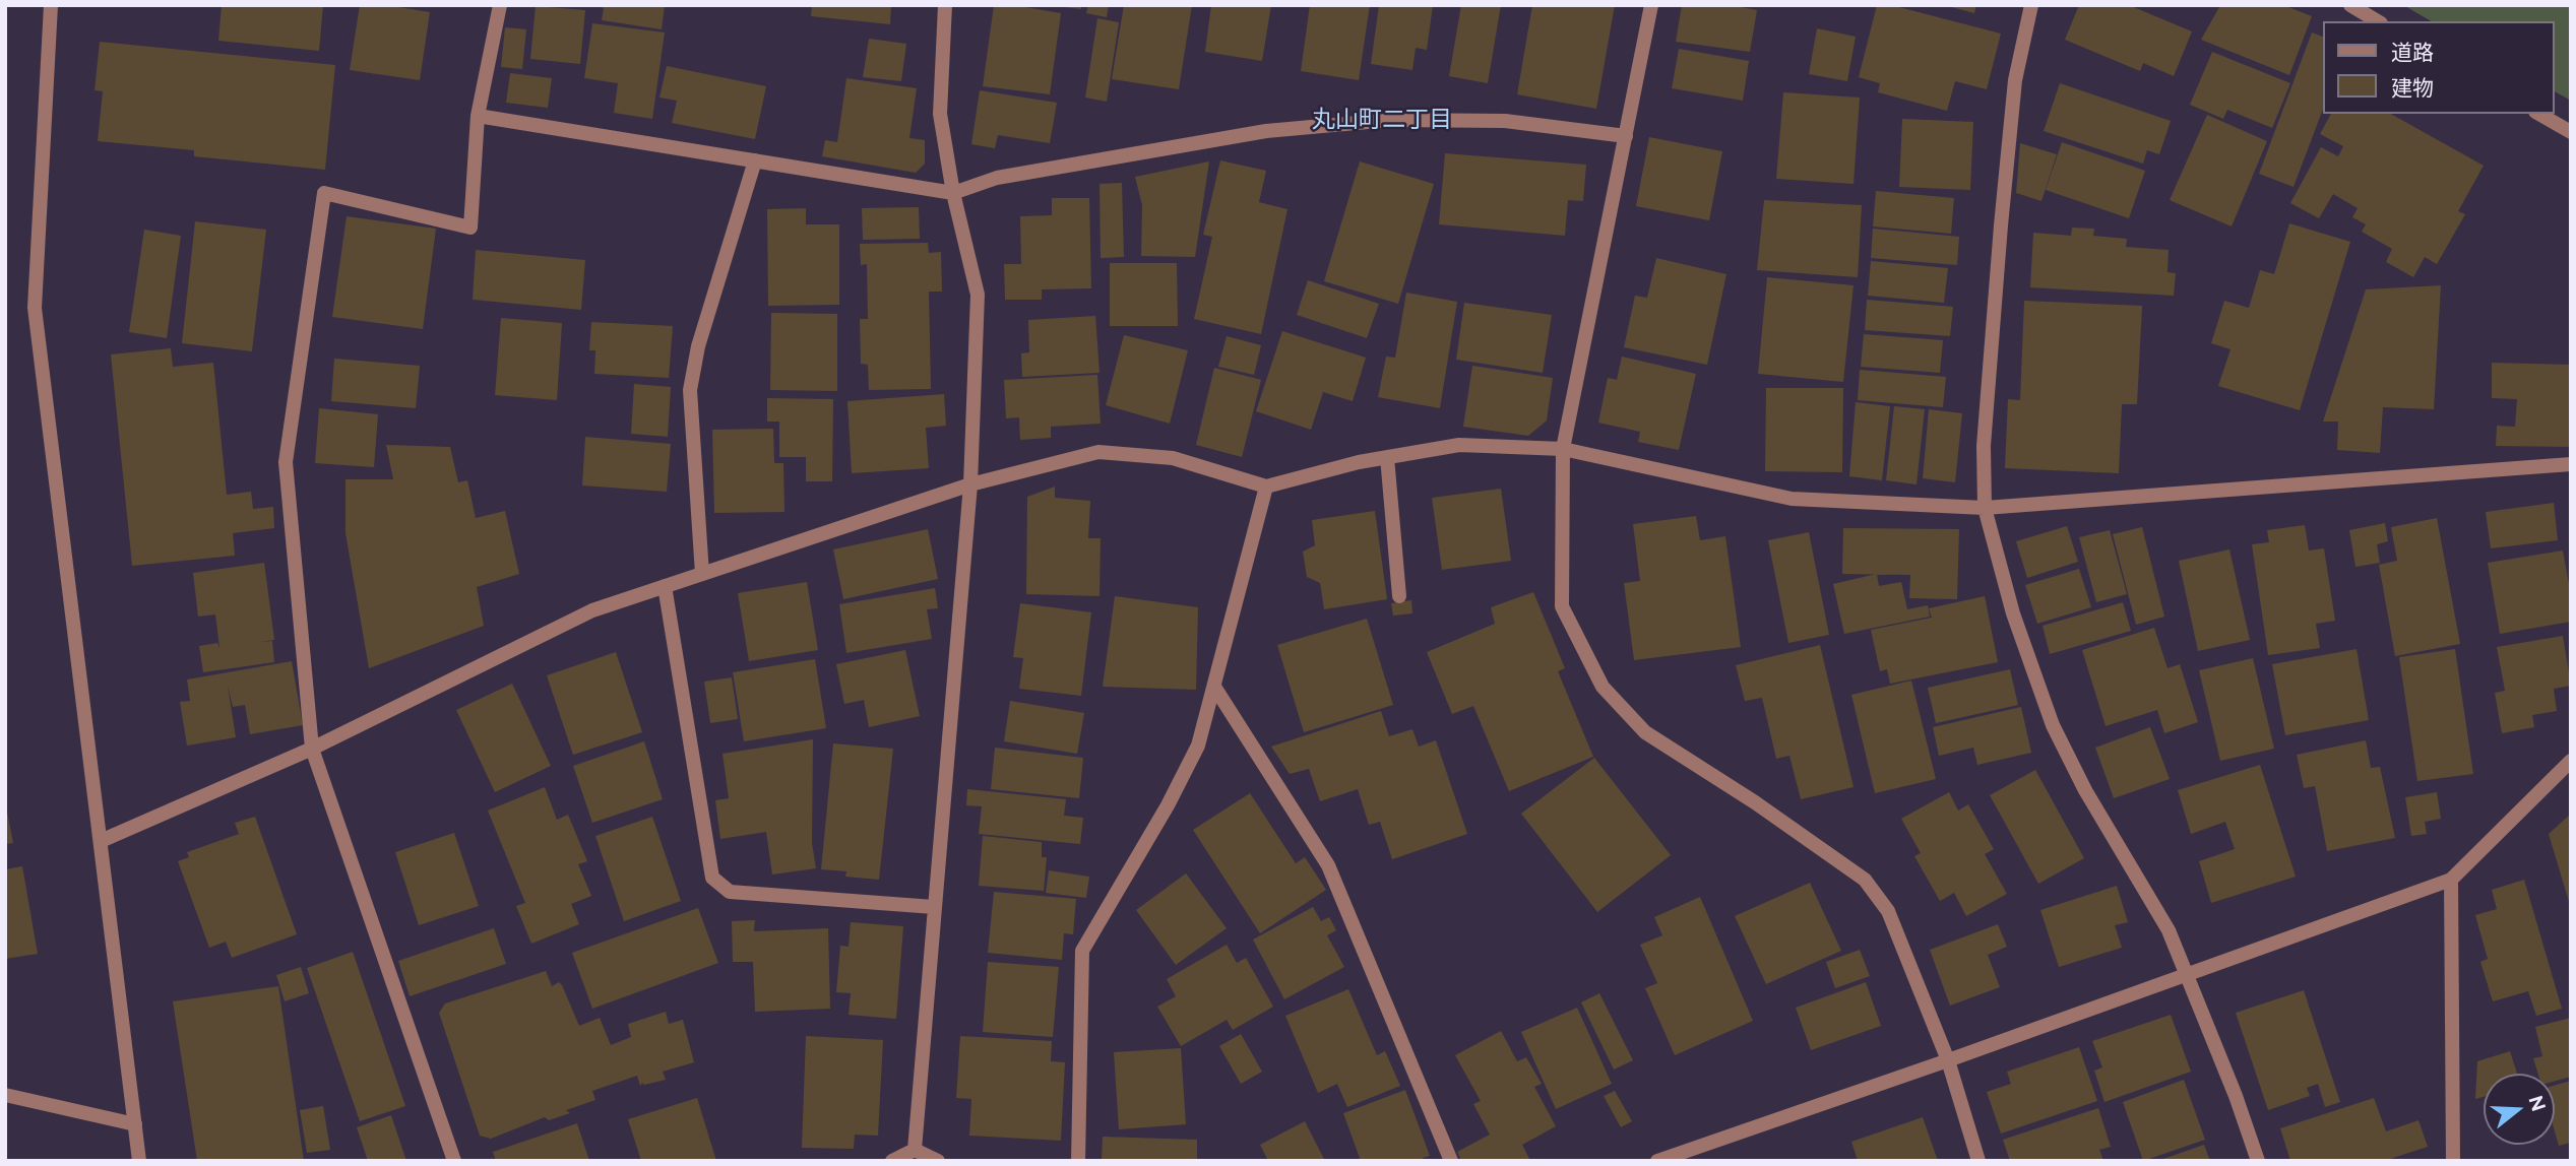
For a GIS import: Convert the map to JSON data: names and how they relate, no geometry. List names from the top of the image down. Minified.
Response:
{"districts":["丸山町二丁目"],"legend":["道路","建物"],"north":"right"}
